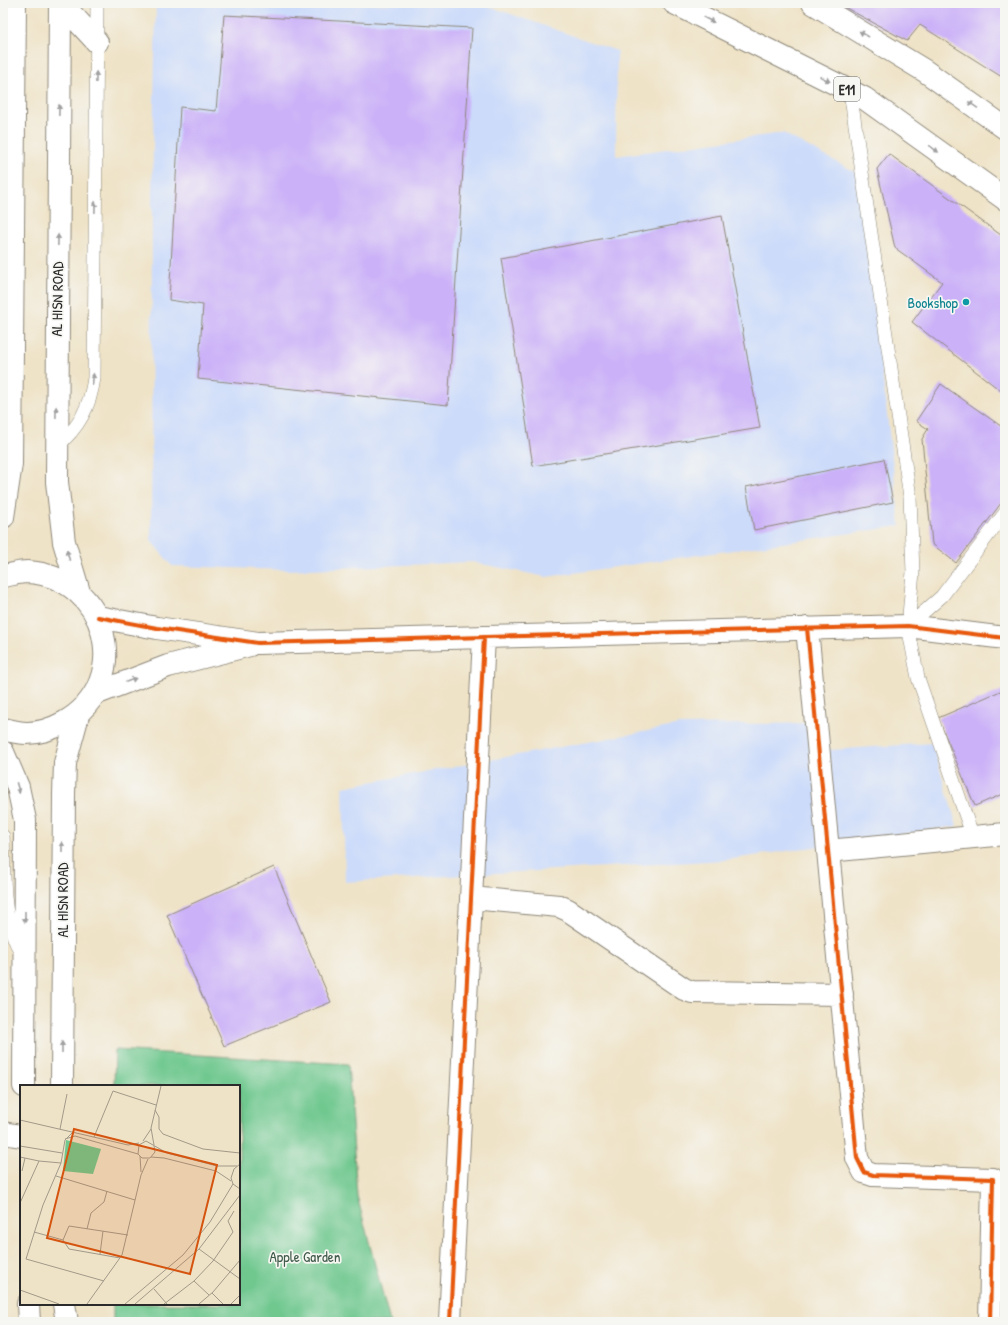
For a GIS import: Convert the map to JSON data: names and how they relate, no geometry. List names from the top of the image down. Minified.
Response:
{"streets":{"street":["E11","AL HISN ROAD"]},"parks":["Apple Garden"],"places":["Bookshop"]}
